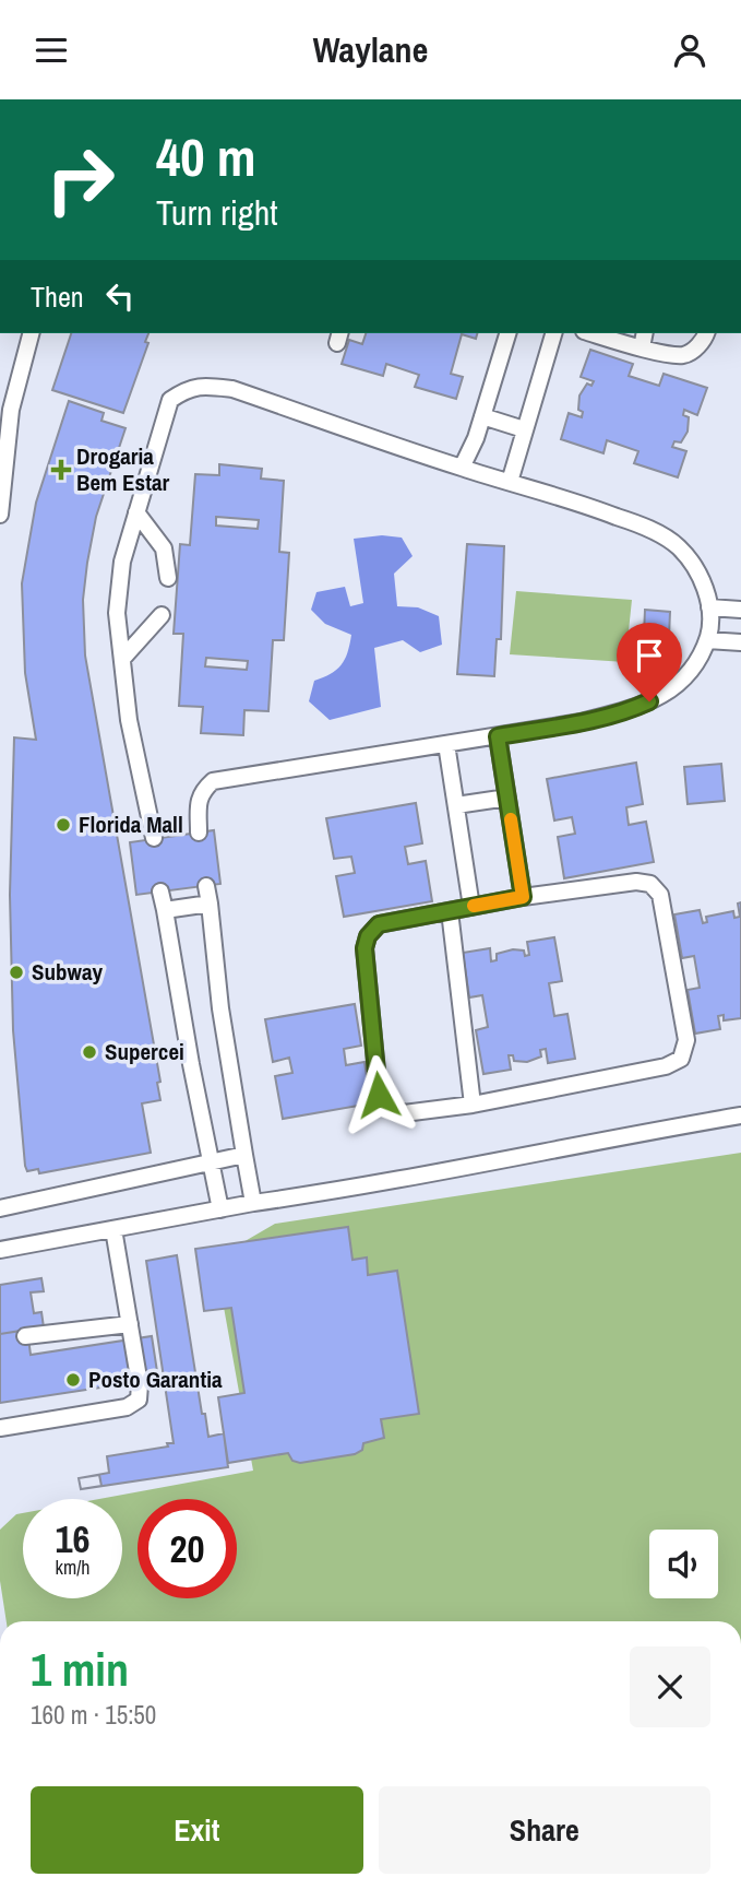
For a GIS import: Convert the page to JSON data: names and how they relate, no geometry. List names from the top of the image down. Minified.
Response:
{"places":{"health":["Drogaria Bem Estar"],"other":["Florida Mall","Subway","Supercei","Posto Garantia"]},"page":{"header":"Waylane","turn":["40 m","Turn right"],"then":"Then","speed":"16 km/h","limit":"20","heading":["1 min","160 m · 15:50"],"buttons":["Exit","Share"]}}
